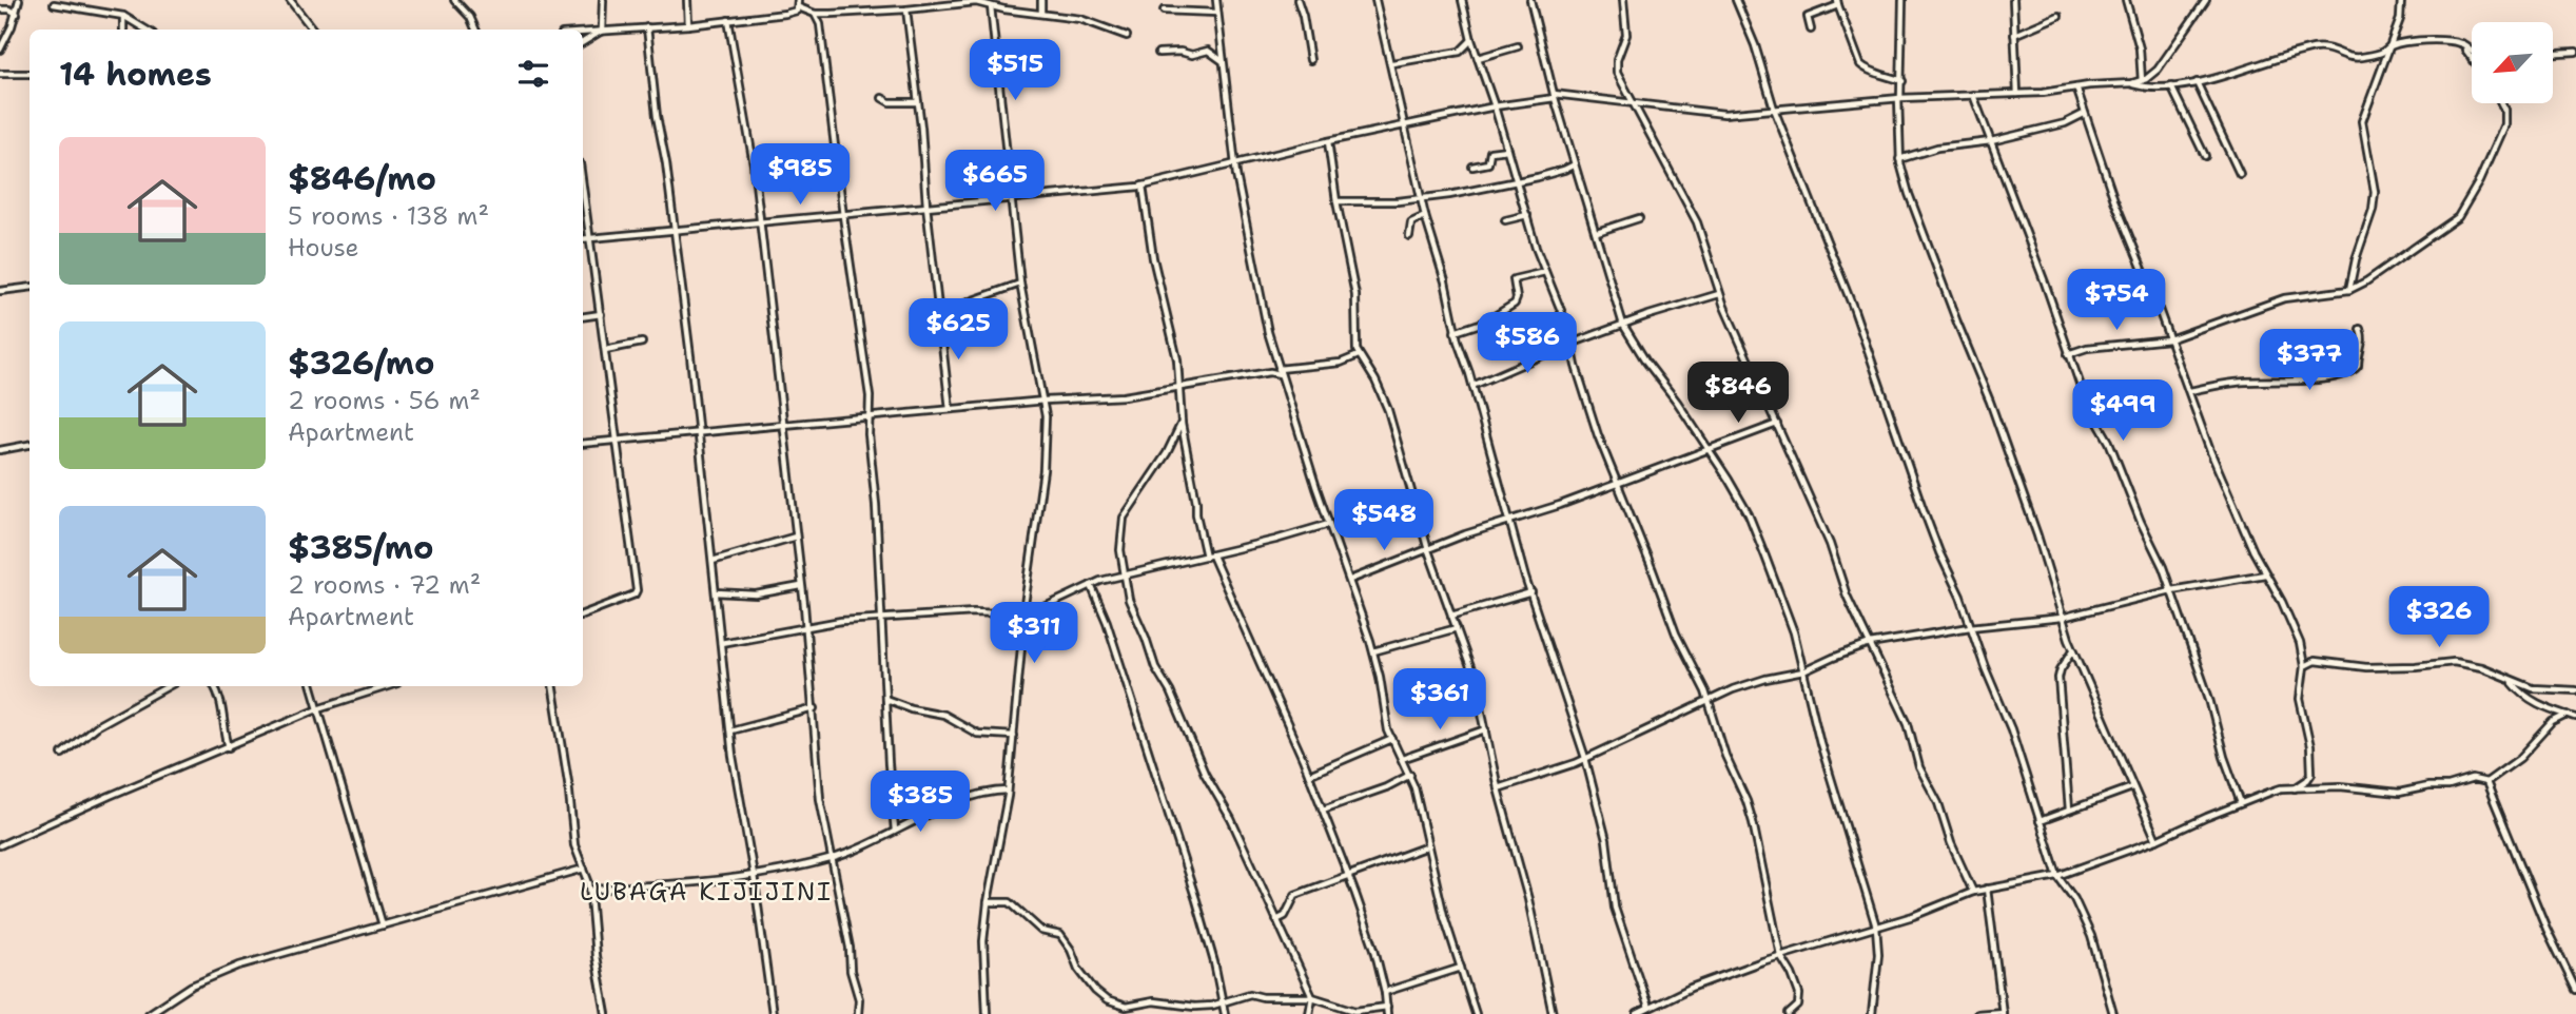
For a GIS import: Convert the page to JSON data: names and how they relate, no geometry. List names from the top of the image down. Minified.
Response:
{"districts":["LUBAGA KIJIJINI"],"north":"bottom left","page":{"heading":"14 homes","price":["$515","$985","$665","$754","$625","$586","$377","$846","$499","$548","$326","$311","$361","$385"],"list":[{"name":"$846/mo","note":"5 rooms · 138 m² · House"},{"name":"$326/mo","note":"2 rooms · 56 m² · Apartment"},{"name":"$385/mo","note":"2 rooms · 72 m² · Apartment"}]}}
